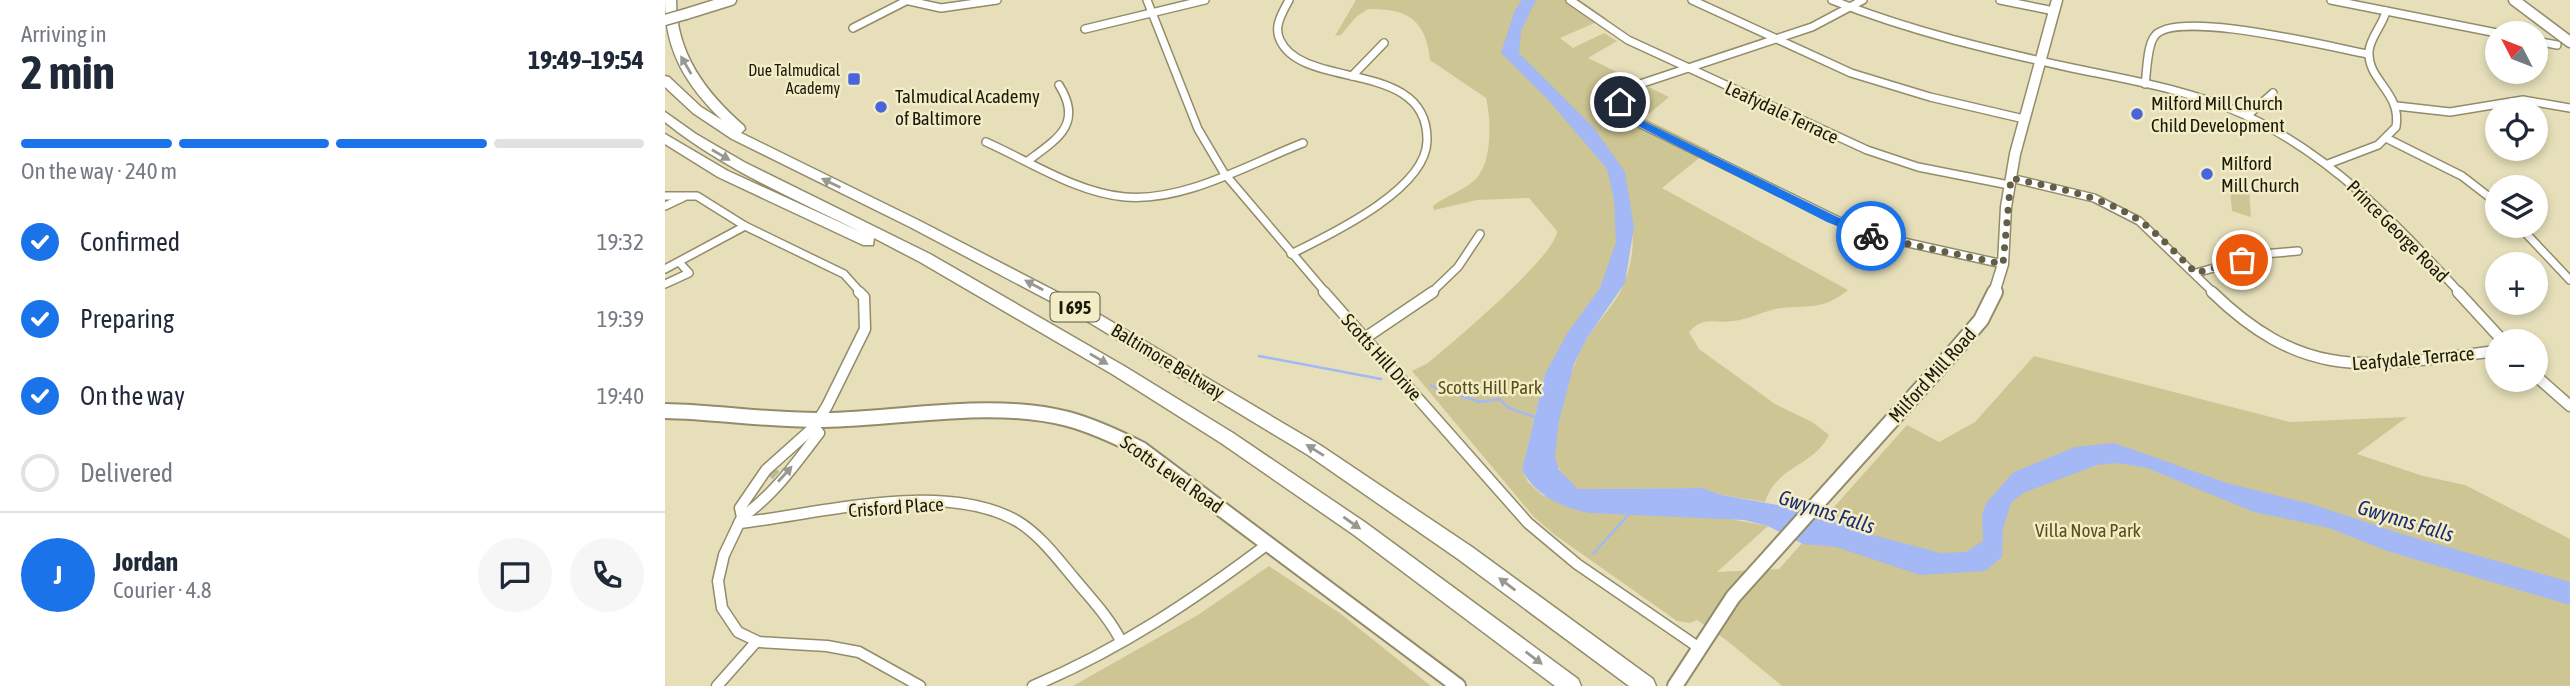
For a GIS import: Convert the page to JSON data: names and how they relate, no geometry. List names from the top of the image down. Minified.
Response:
{"streets":{"highway":["I 695","Baltimore Beltway"],"main road":["Milford Mill Road","Scotts Level Road"],"street":["Leafydale Terrace","Prince George Road","Scotts Hill Drive","Crisford Place"]},"crossings":[["Leafydale Terrace","Milford Mill Road"],["Prince George Road","Milford Mill Road"],["Scotts Hill Drive","Milford Mill Road"]],"water":["Gwynns Falls"],"parks":["Scotts Hill Park","Villa Nova Park"],"places":{"transit":["Due Talmudical Academy"],"other":["Talmudical Academy of Baltimore","Milford Mill Church Child Development","Milford Mill Church"]},"north":"top left","page":{"heading":["2 min","Arriving in","19:49–19:54"],"panel":["Jordan","Courier · 4.8"],"map_buttons":["+","−"],"bar":"On the way · 240 m","list":[["Confirmed","19:32"],["Preparing","19:39"],["On the way","19:40"],"Delivered"],"round":"J"}}
